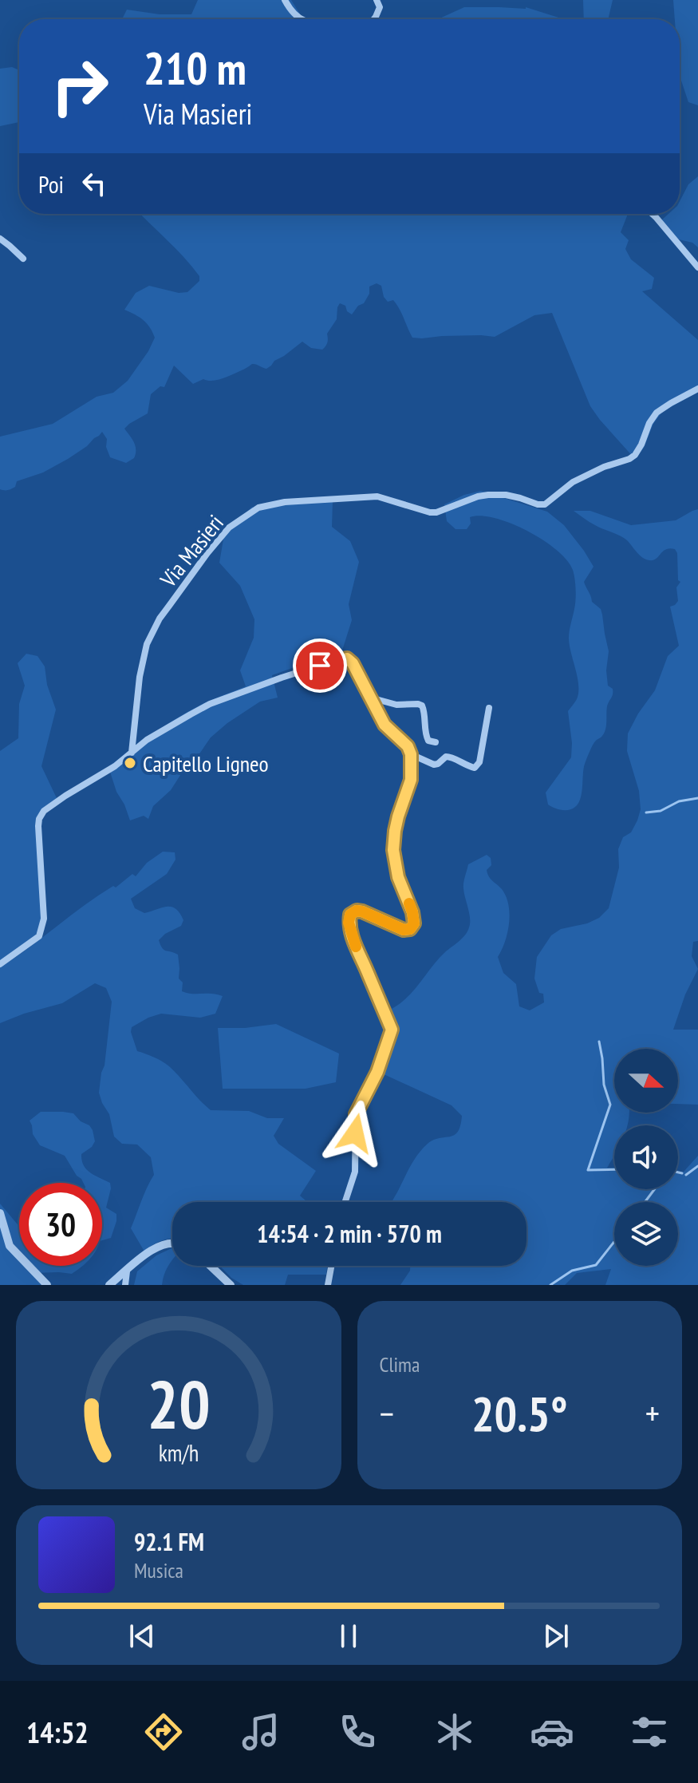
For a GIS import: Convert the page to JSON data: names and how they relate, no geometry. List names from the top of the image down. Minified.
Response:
{"streets":{"street":["Via Masieri"]},"places":["Capitello Ligneo"],"north":"right","page":{"turn":["210 m","Via Masieri"],"then":"Poi","limit":"30","trip":"14:54 · 2 min · 570 m","tile":"Clima","heat":["−","20.5°","+"],"song":["92.1 FM","Musica"],"tabs":"14:52","gauge":["20","km/h"]}}
